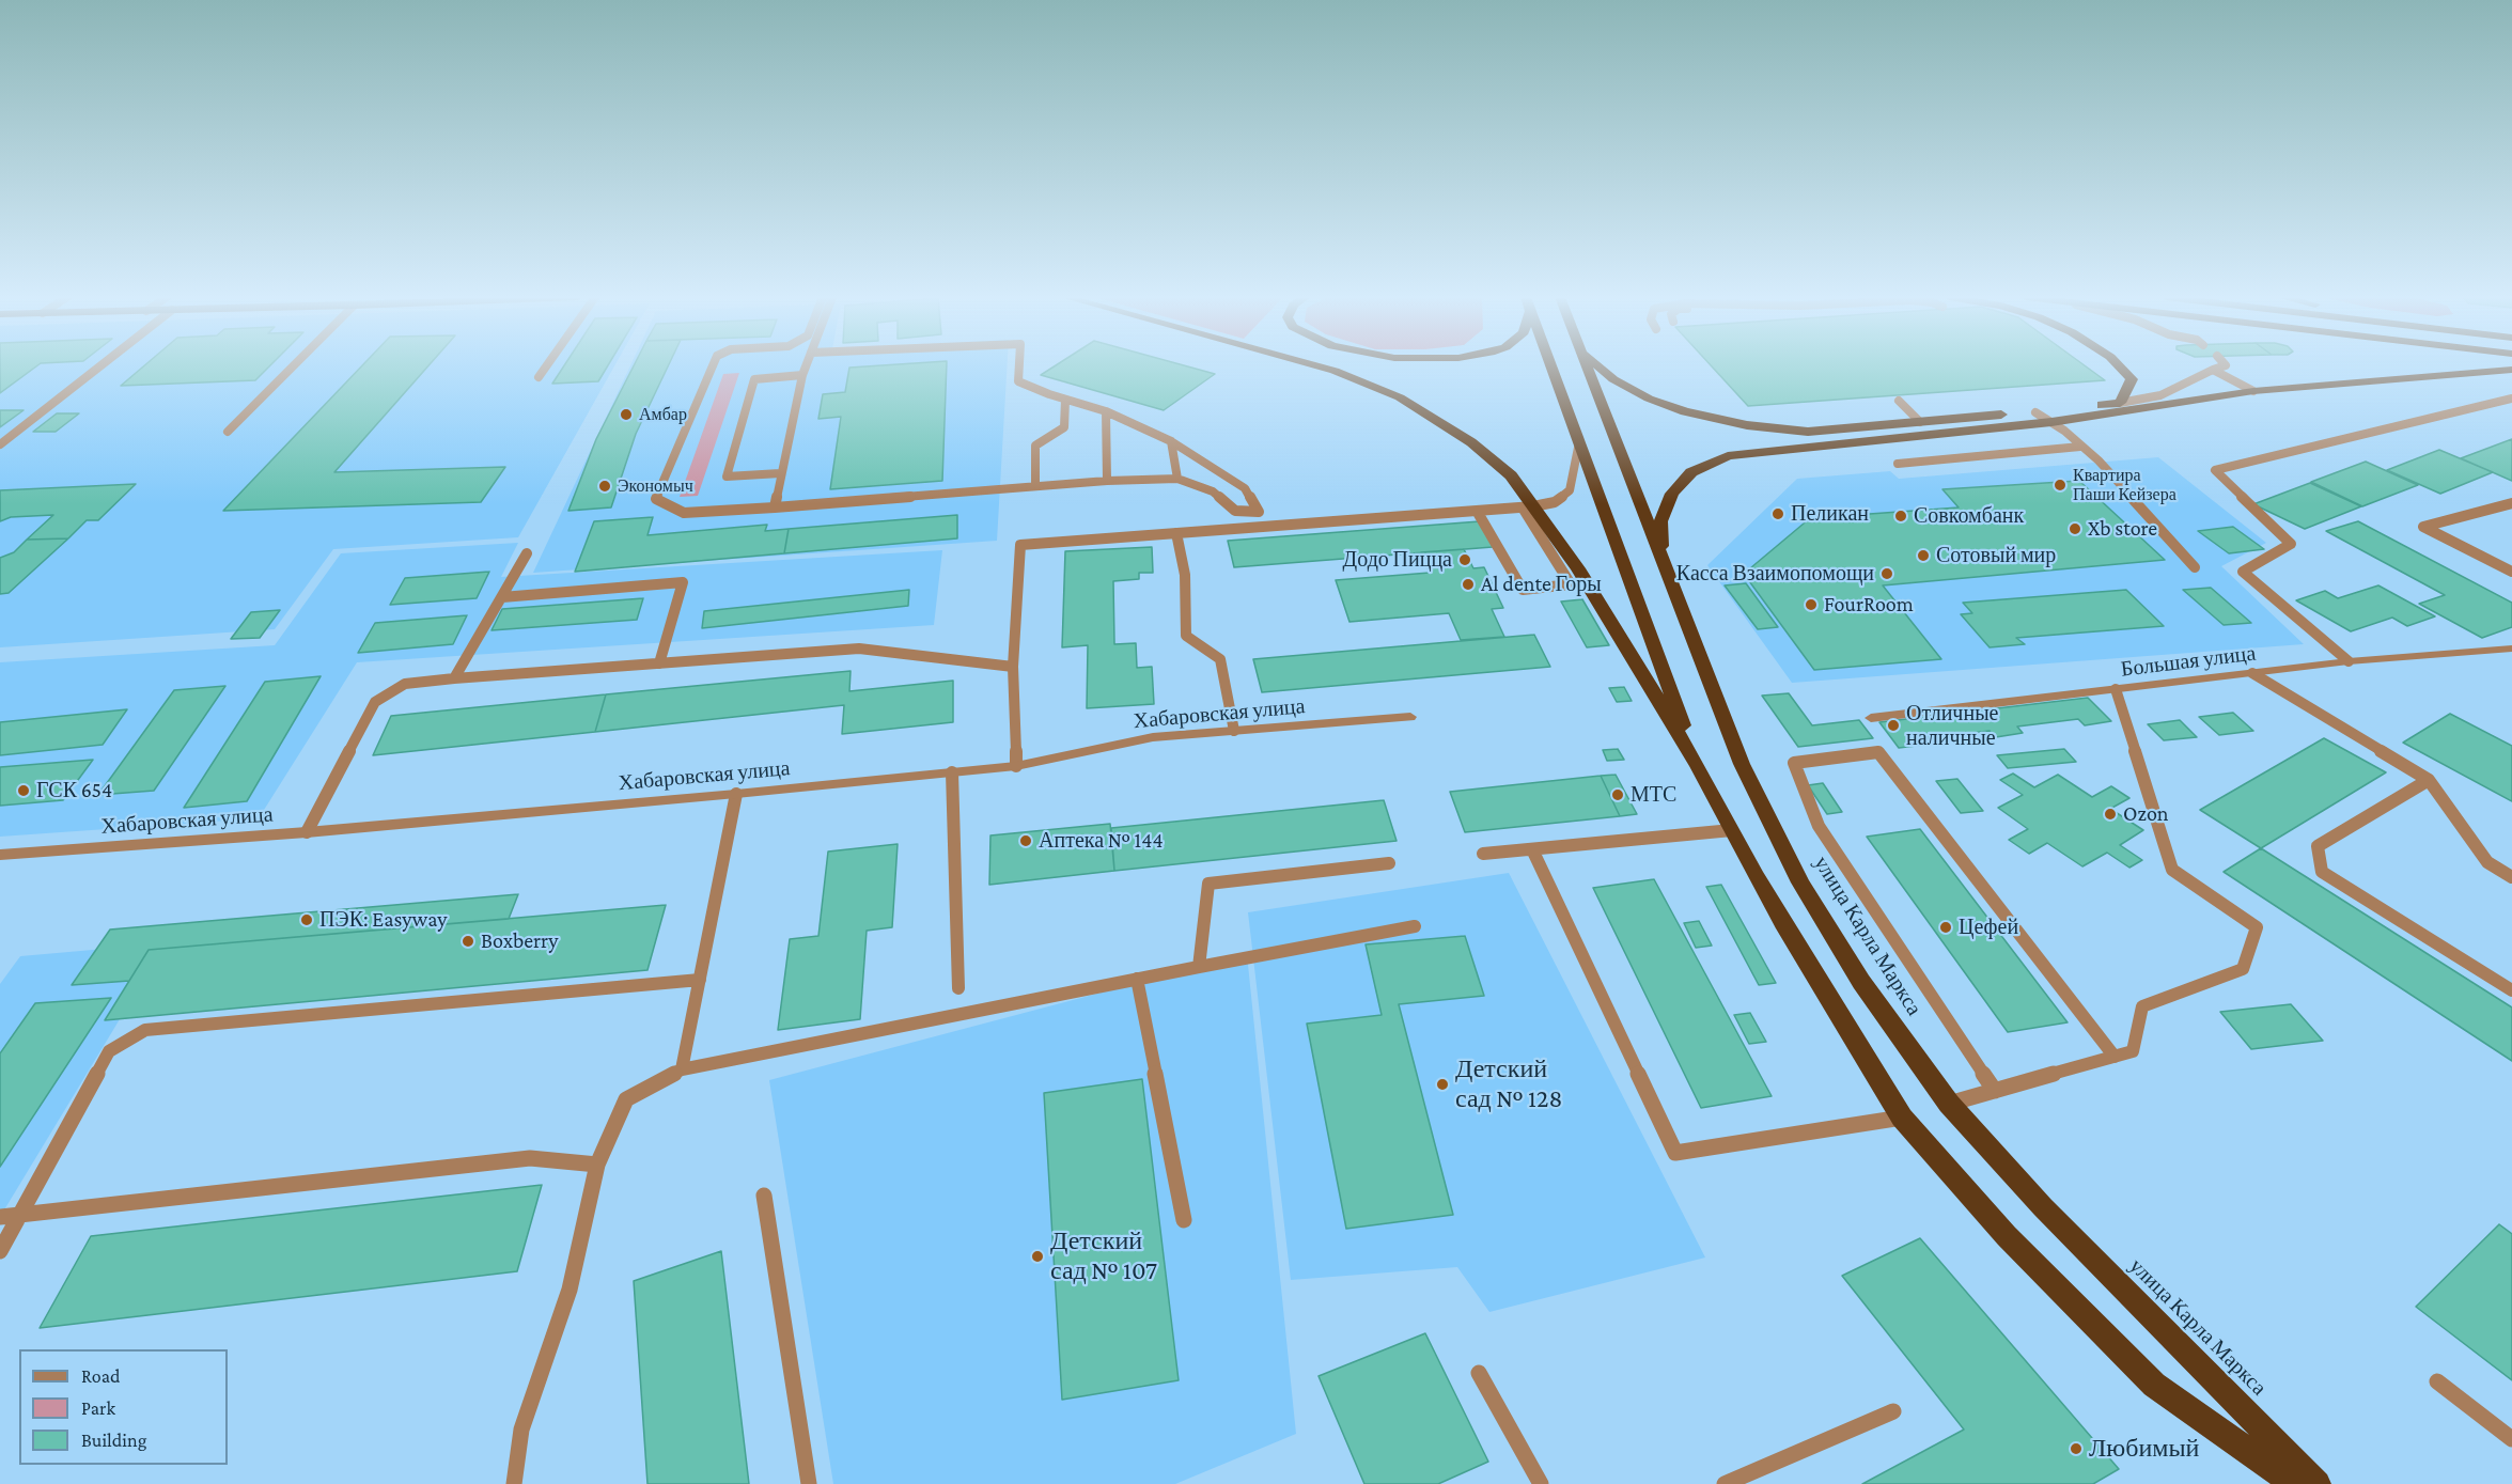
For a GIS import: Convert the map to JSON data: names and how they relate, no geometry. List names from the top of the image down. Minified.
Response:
{"streets":{"highway":["улица Карла Маркса"],"street":["Большая улица","Хабаровская улица"]},"places":["Амбар","Квартира Паши Кейзера","Экономыч","Пеликан","Совкомбанк","Xb store","Сотовый мир","Додо Пицца","Касса Взаимопомощи","Al dente Горы","FourRoom","Отличные наличные","ГСК 654","МТС","Ozon","Аптека № 144","ПЭК: Easyway","Цефей","Boxberry","Детский сад № 128","Детский сад № 107","Любимый"],"legend":["Road","Park","Building"]}
